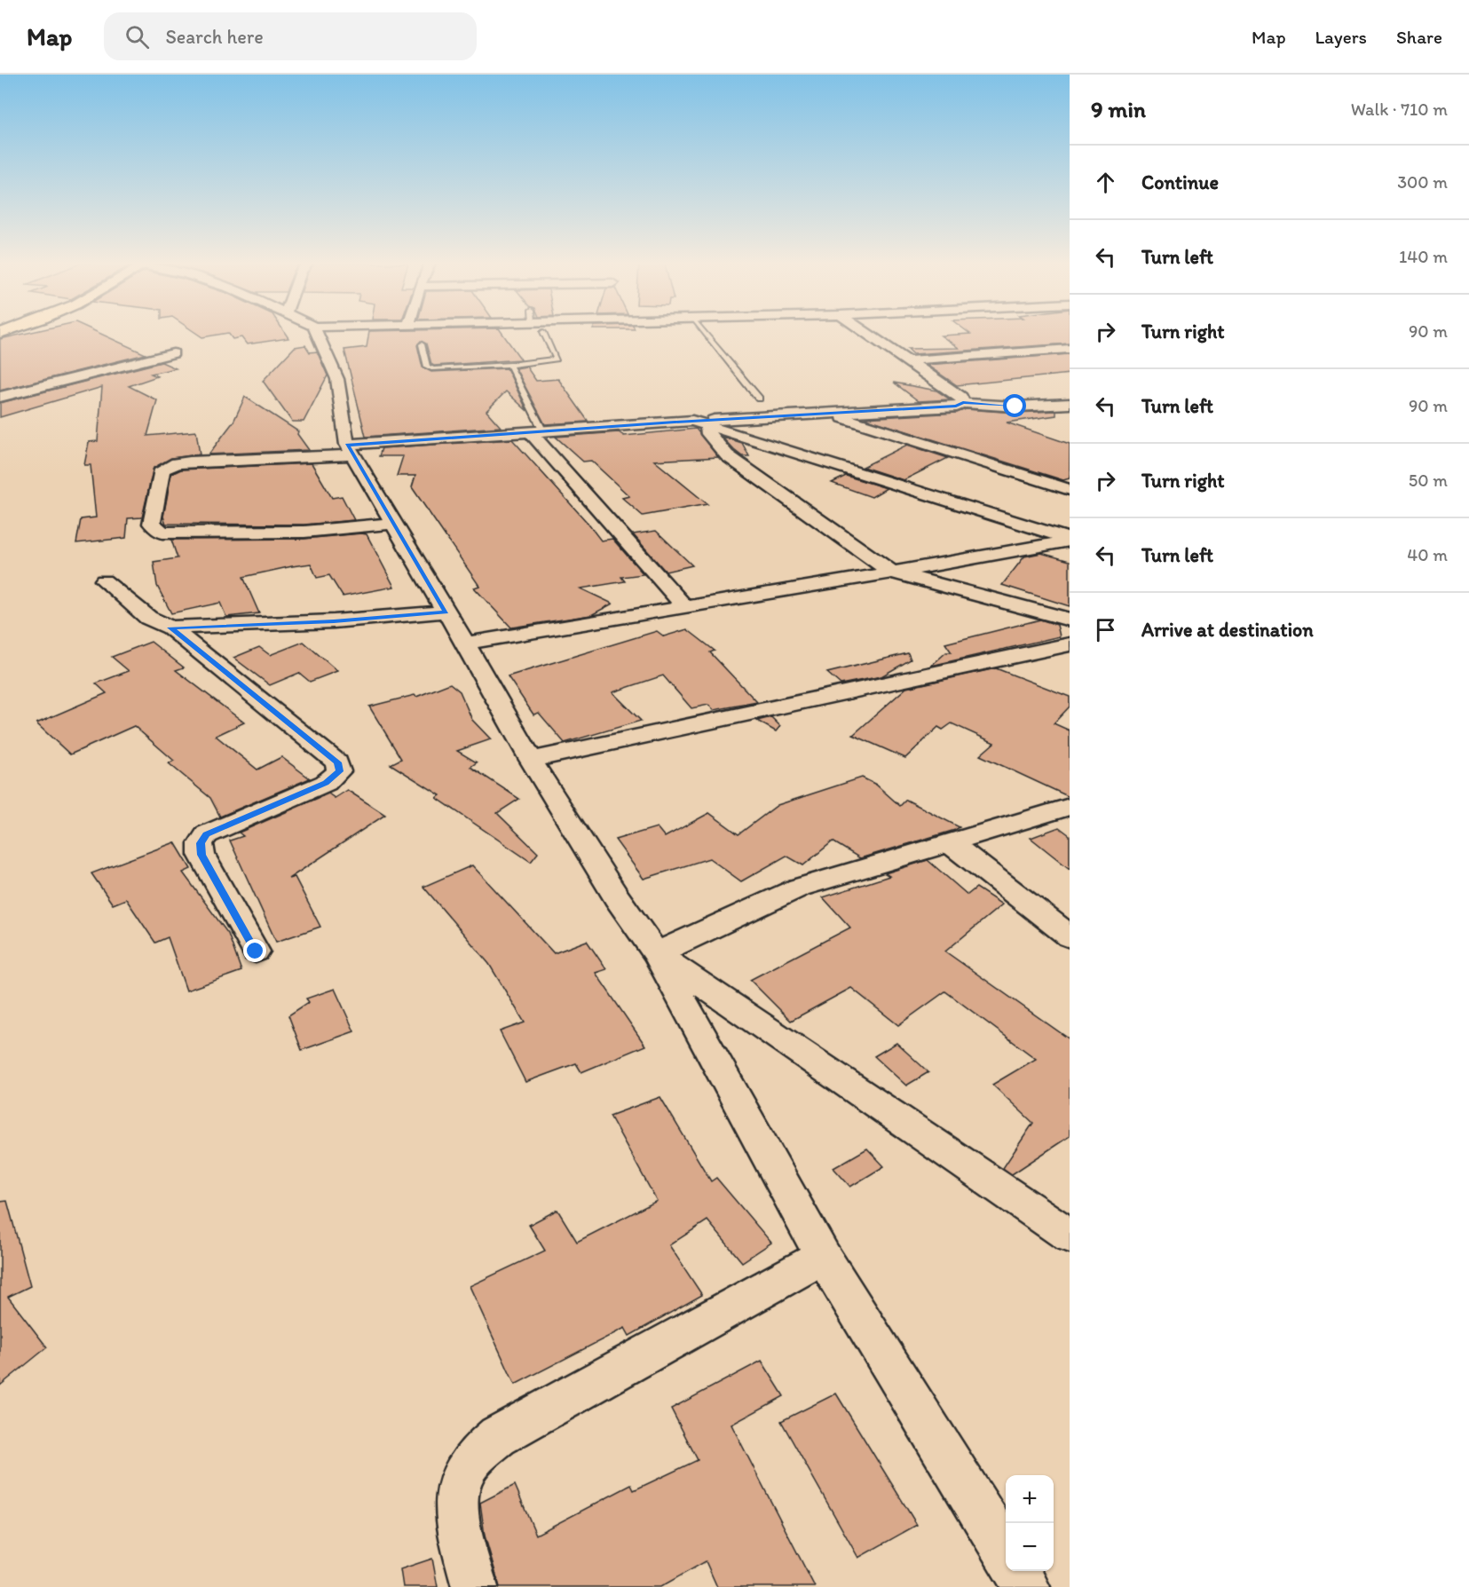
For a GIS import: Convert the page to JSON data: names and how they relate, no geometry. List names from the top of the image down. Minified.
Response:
{"page":{"header":"Map","search":"Search here","nav":["Map","Layers","Share"],"heading":["9 min","Walk · 710 m"],"list":[["Continue","300 m"],["Turn left","140 m"],["Turn right","90 m"],["Turn left","90 m"],["Turn right","50 m"],["Turn left","40 m"],"Arrive at destination"],"map_buttons":["+","−"]}}
